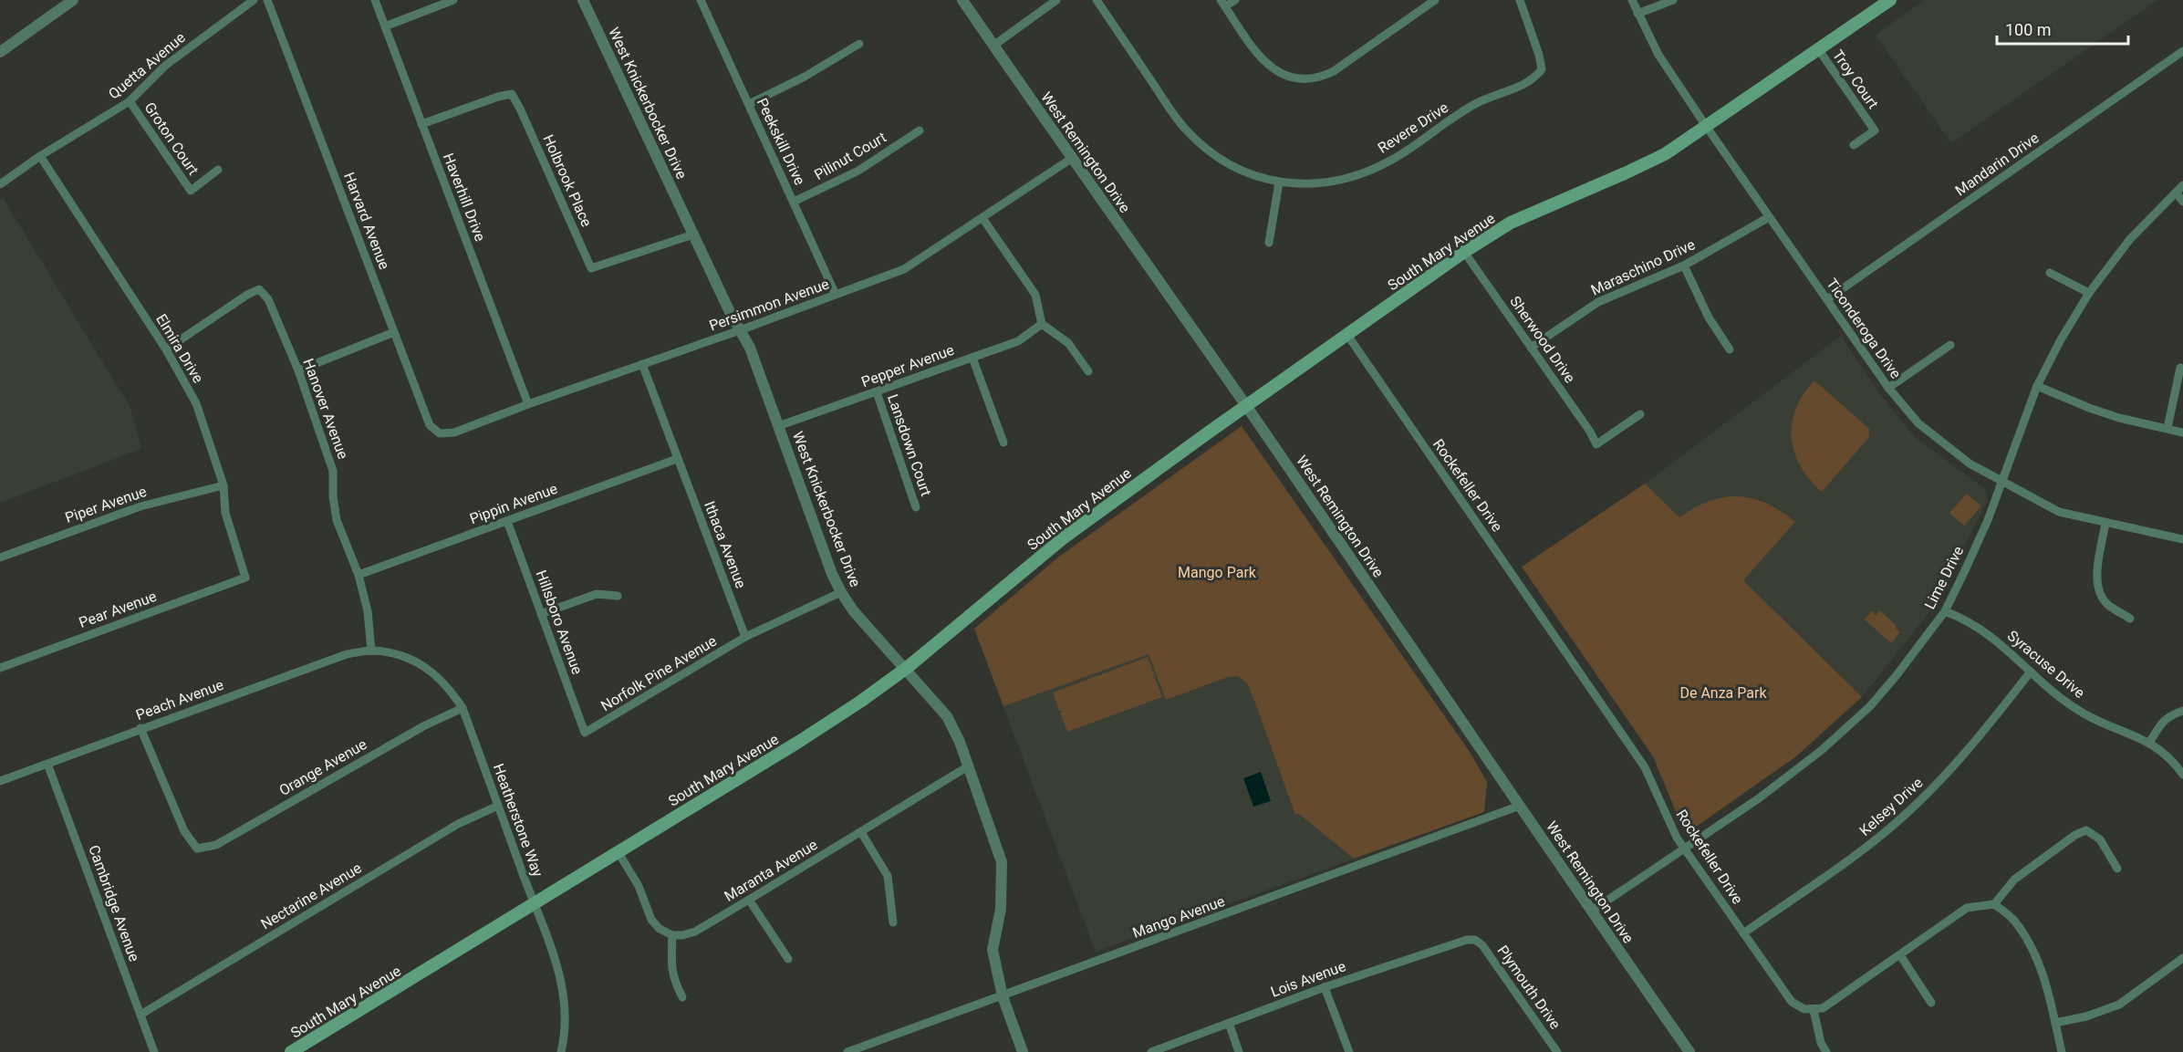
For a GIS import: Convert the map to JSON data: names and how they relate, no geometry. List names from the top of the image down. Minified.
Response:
{"streets":{"main road":["South Mary Avenue"],"street":["Quetta Avenue","Troy Court","West Knickerbocker Drive","Revere Drive","Groton Court","Peekskill Drive","West Remington Drive","Pilinut Court","Mandarin Drive","Holbrook Place","Haverhill Drive","Harvard Avenue","Maraschino Drive","Persimmon Avenue","Ticonderoga Drive","Sherwood Drive","Elmira Drive","Pepper Avenue","Hanover Avenue","Lansdown Court","Rockefeller Drive","Pippin Avenue","Piper Avenue","Ithaca Avenue","Lime Drive","Pear Avenue","Hillsboro Avenue","Syracuse Drive","Norfolk Pine Avenue","Peach Avenue","Orange Avenue","Kelsey Drive","Heatherstone Way","Maranta Avenue","Nectarine Avenue","Cambridge Avenue","Mango Avenue","Lois Avenue","Plymouth Drive"]},"crossings":[["Quetta Avenue","Groton Court"],["Quetta Avenue","Elmira Drive"],["Troy Court","South Mary Avenue"],["West Knickerbocker Drive","Holbrook Place"],["West Knickerbocker Drive","South Mary Avenue"],["West Knickerbocker Drive","Persimmon Avenue"],["West Knickerbocker Drive","Pepper Avenue"],["West Knickerbocker Drive","Maranta Avenue"],["West Knickerbocker Drive","Mango Avenue"],["Peekskill Drive","Pilinut Court"],["Peekskill Drive","Persimmon Avenue"],["West Remington Drive","South Mary Avenue"],["West Remington Drive","Persimmon Avenue"],["West Remington Drive","Lime Drive"],["West Remington Drive","Mango Avenue"],["Mandarin Drive","Ticonderoga Drive"],["Holbrook Place","Haverhill Drive"],["Haverhill Drive","Persimmon Avenue"],["Harvard Avenue","Persimmon Avenue"],["South Mary Avenue","Ticonderoga Drive"],["South Mary Avenue","Sherwood Drive"],["South Mary Avenue","Rockefeller Drive"],["South Mary Avenue","Heatherstone Way"],["Maraschino Drive","Ticonderoga Drive"],["Maraschino Drive","Sherwood Drive"],["Persimmon Avenue","Ithaca Avenue"],["Ticonderoga Drive","Lime Drive"],["Elmira Drive","Hanover Avenue"],["Elmira Drive","Piper Avenue"],["Elmira Drive","Pear Avenue"],["Pepper Avenue","Lansdown Court"],["Hanover Avenue","Pippin Avenue"],["Hanover Avenue","Peach Avenue"],["Hanover Avenue","Heatherstone Way"],["Rockefeller Drive","Lime Drive"],["Rockefeller Drive","Kelsey Drive"],["Pippin Avenue","Ithaca Avenue"],["Pippin Avenue","Hillsboro Avenue"],["Ithaca Avenue","Norfolk Pine Avenue"],["Lime Drive","Syracuse Drive"],["Hillsboro Avenue","Norfolk Pine Avenue"],["Syracuse Drive","Kelsey Drive"],["Peach Avenue","Orange Avenue"],["Peach Avenue","Heatherstone Way"],["Peach Avenue","Cambridge Avenue"],["Orange Avenue","Heatherstone Way"],["Heatherstone Way","Nectarine Avenue"],["Nectarine Avenue","Cambridge Avenue"],["Lois Avenue","Plymouth Drive"]],"parks":["Mango Park","De Anza Park"],"scale_bar":"100 m"}
